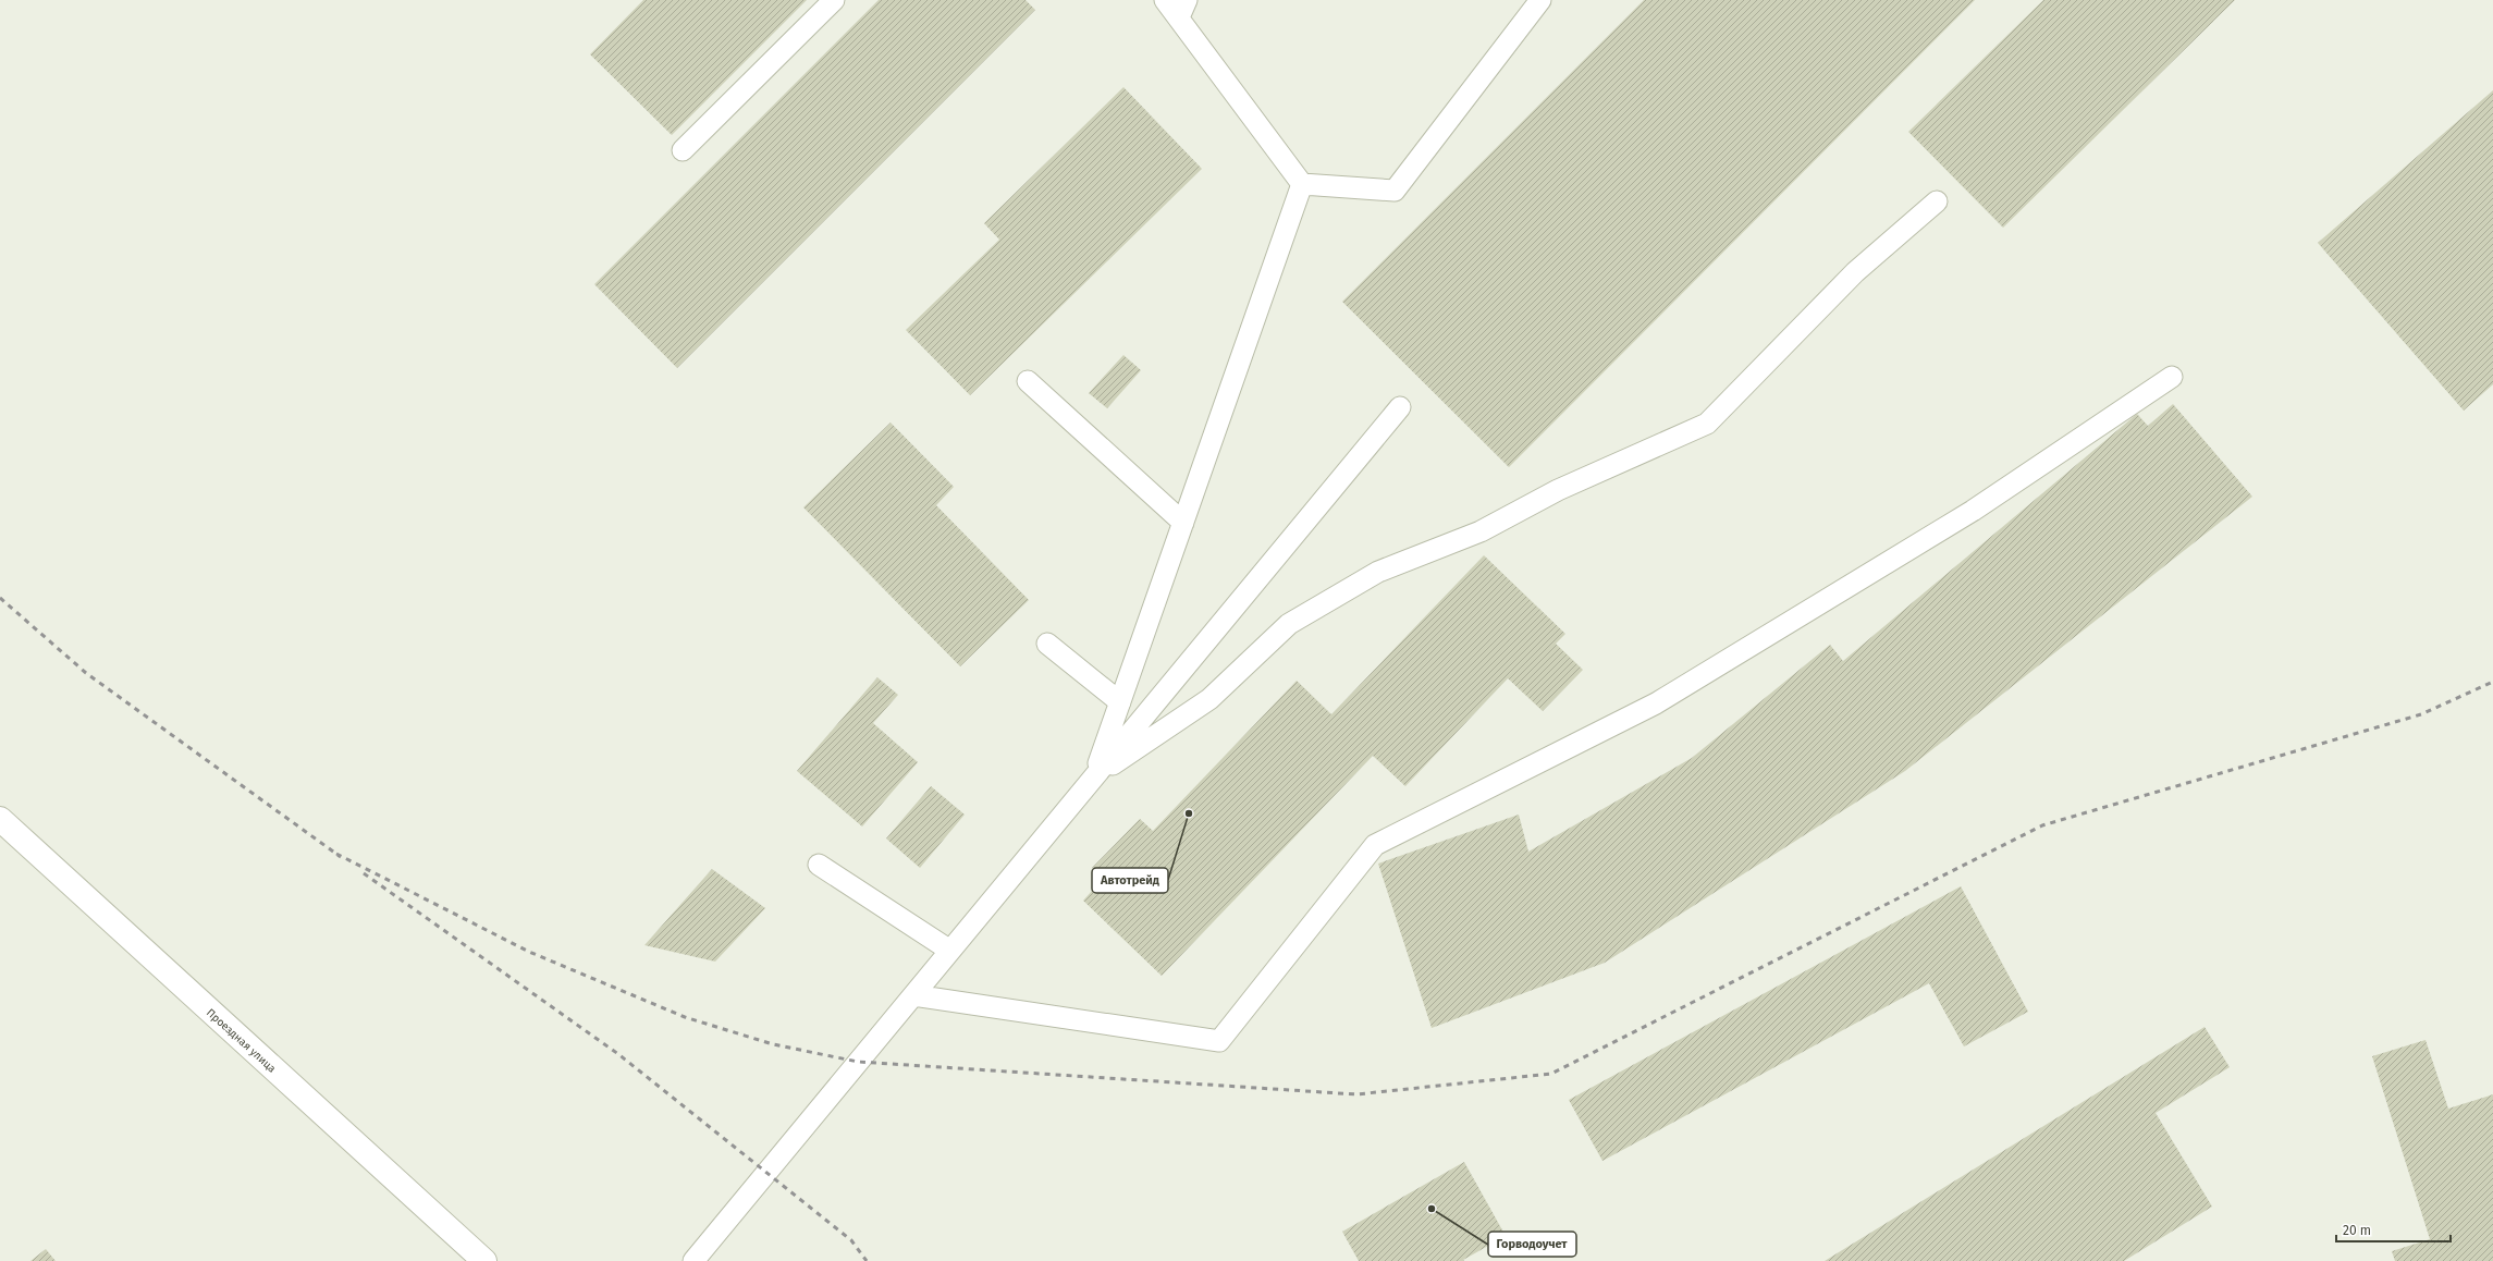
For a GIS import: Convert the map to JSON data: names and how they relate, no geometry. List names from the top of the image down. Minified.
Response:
{"streets":{"street":["Проездная улица"]},"places":["Автотрейд","Горводоучет"],"scale_bar":"20 m"}
